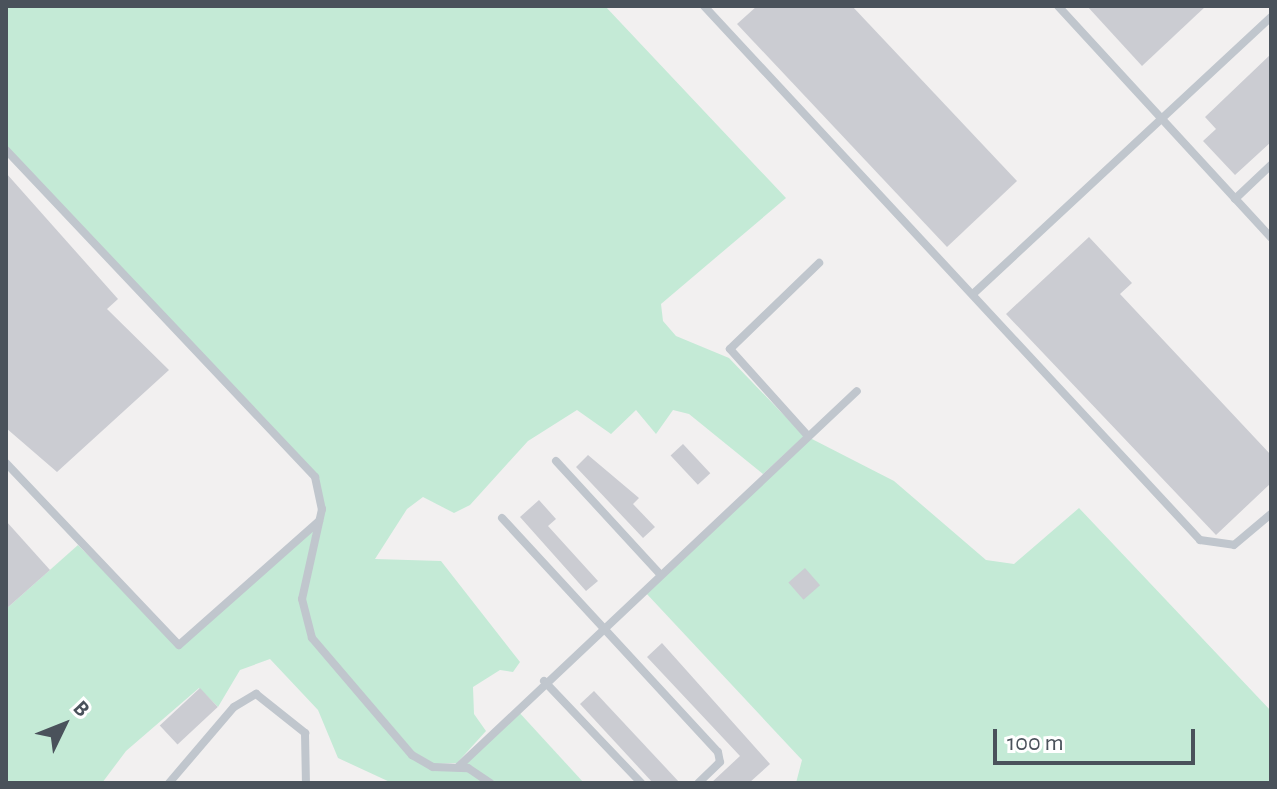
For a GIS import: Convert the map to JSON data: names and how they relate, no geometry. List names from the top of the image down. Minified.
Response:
{"scale_bar":"100 m","north":"top right"}
